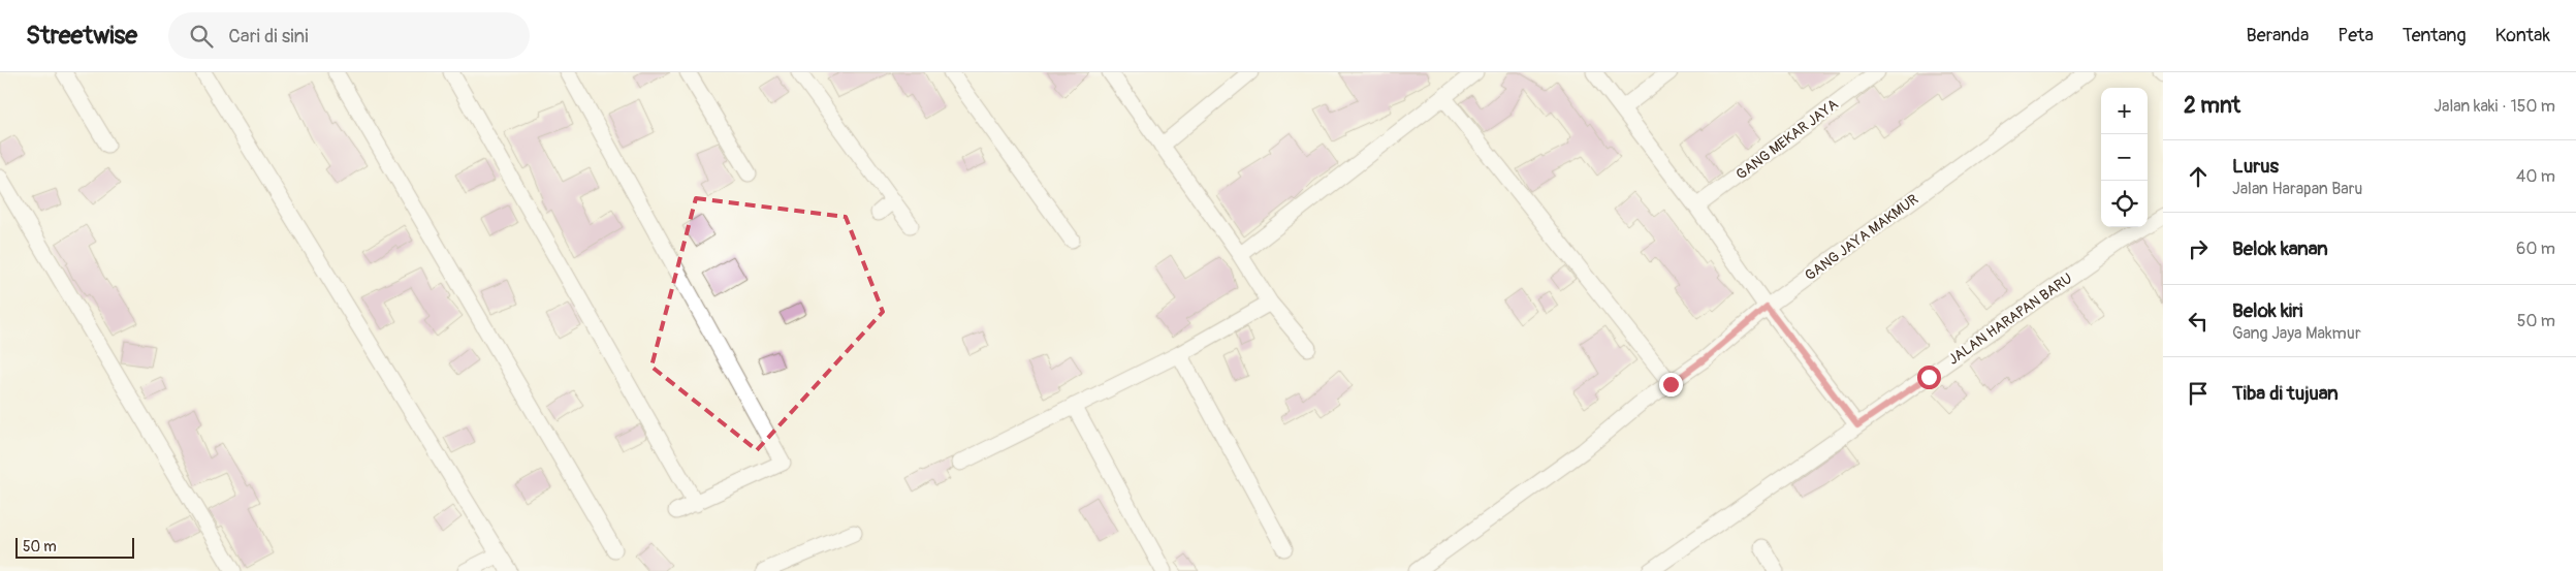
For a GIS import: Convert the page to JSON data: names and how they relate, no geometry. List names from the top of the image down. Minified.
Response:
{"streets":{"street":["GANG MEKAR JAYA","GANG JAYA MAKMUR","JALAN HARAPAN BARU"]},"scale_bar":"50 m","page":{"header":"Streetwise","search":"Cari di sini","nav":["Beranda","Peta","Tentang","Kontak"],"heading":["2 mnt","Jalan kaki · 150 m"],"map_buttons":["+","−"],"list":[["Lurus","Jalan Harapan Baru","40 m"],["Belok kanan","60 m"],["Belok kiri","Gang Jaya Makmur","50 m"],"Tiba di tujuan"],"scale":"50 m"}}
